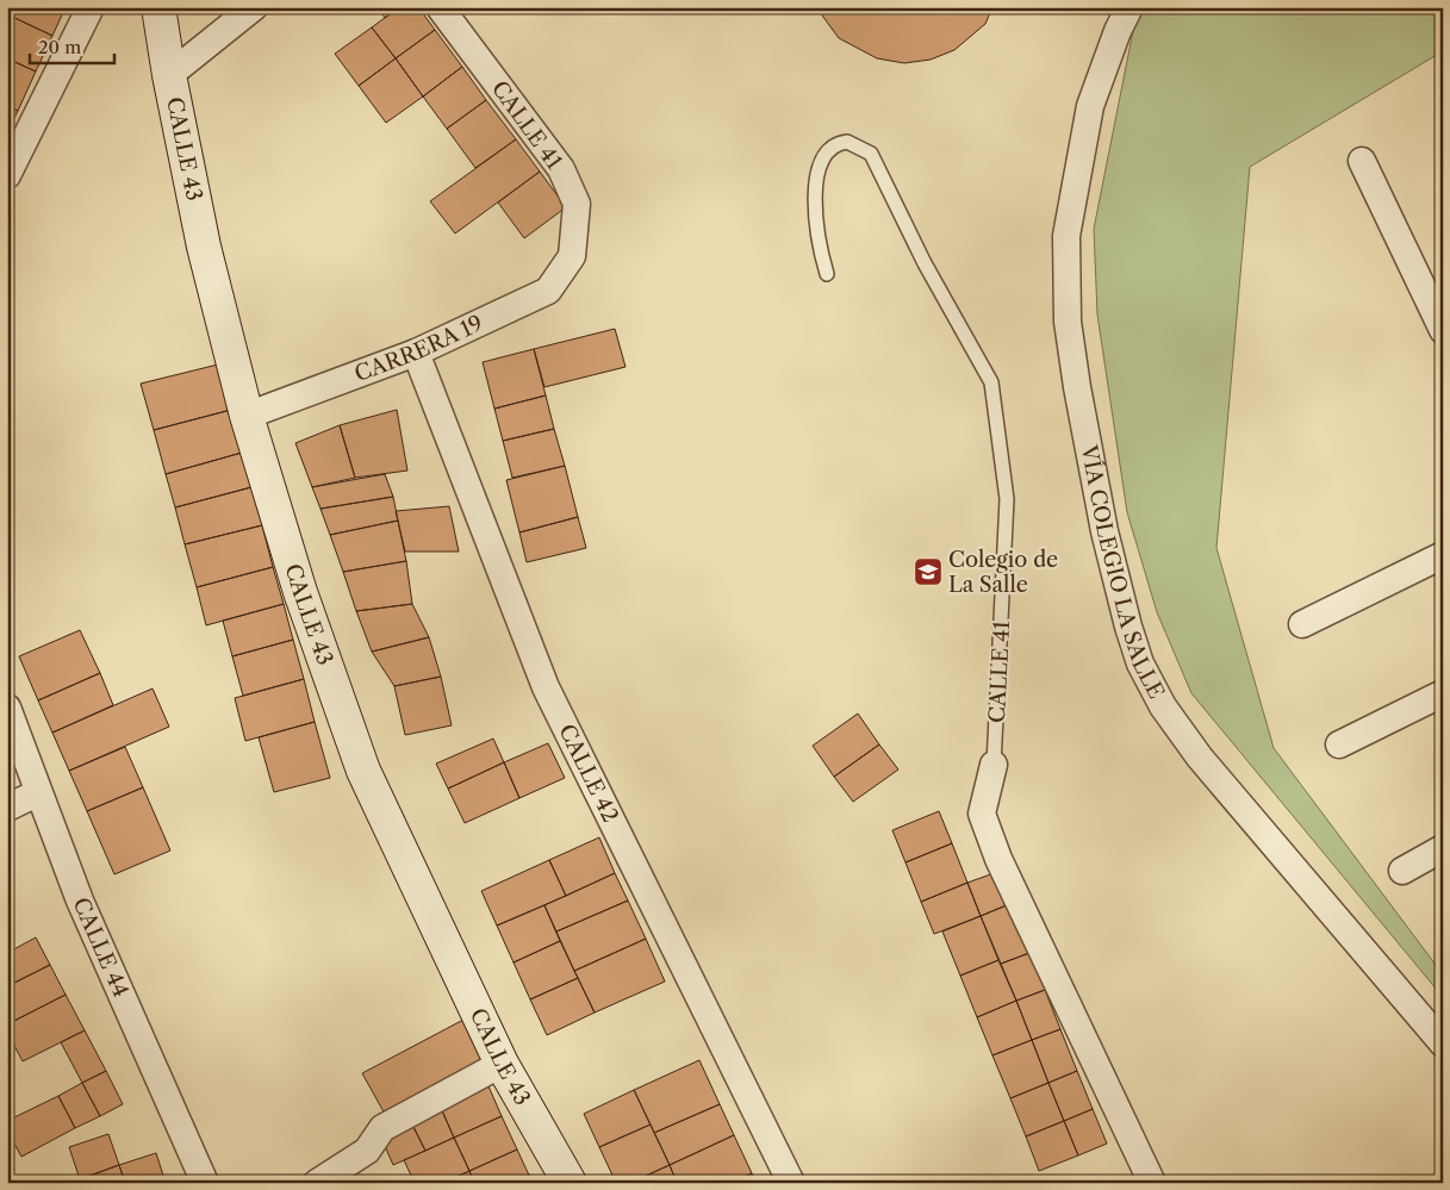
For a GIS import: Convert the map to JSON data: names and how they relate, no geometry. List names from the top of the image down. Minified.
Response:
{"streets":{"street":["CALLE 41","CALLE 43","CARRERA 19","VÍA COLEGIO LA SALLE","CALLE 42","CALLE 44"]},"crossings":[["CALLE 41","CARRERA 19"],["CALLE 43","CARRERA 19"],["CARRERA 19","CALLE 42"]],"places":{"school or university":["Colegio de La Salle"]},"scale_bar":"20 m"}
